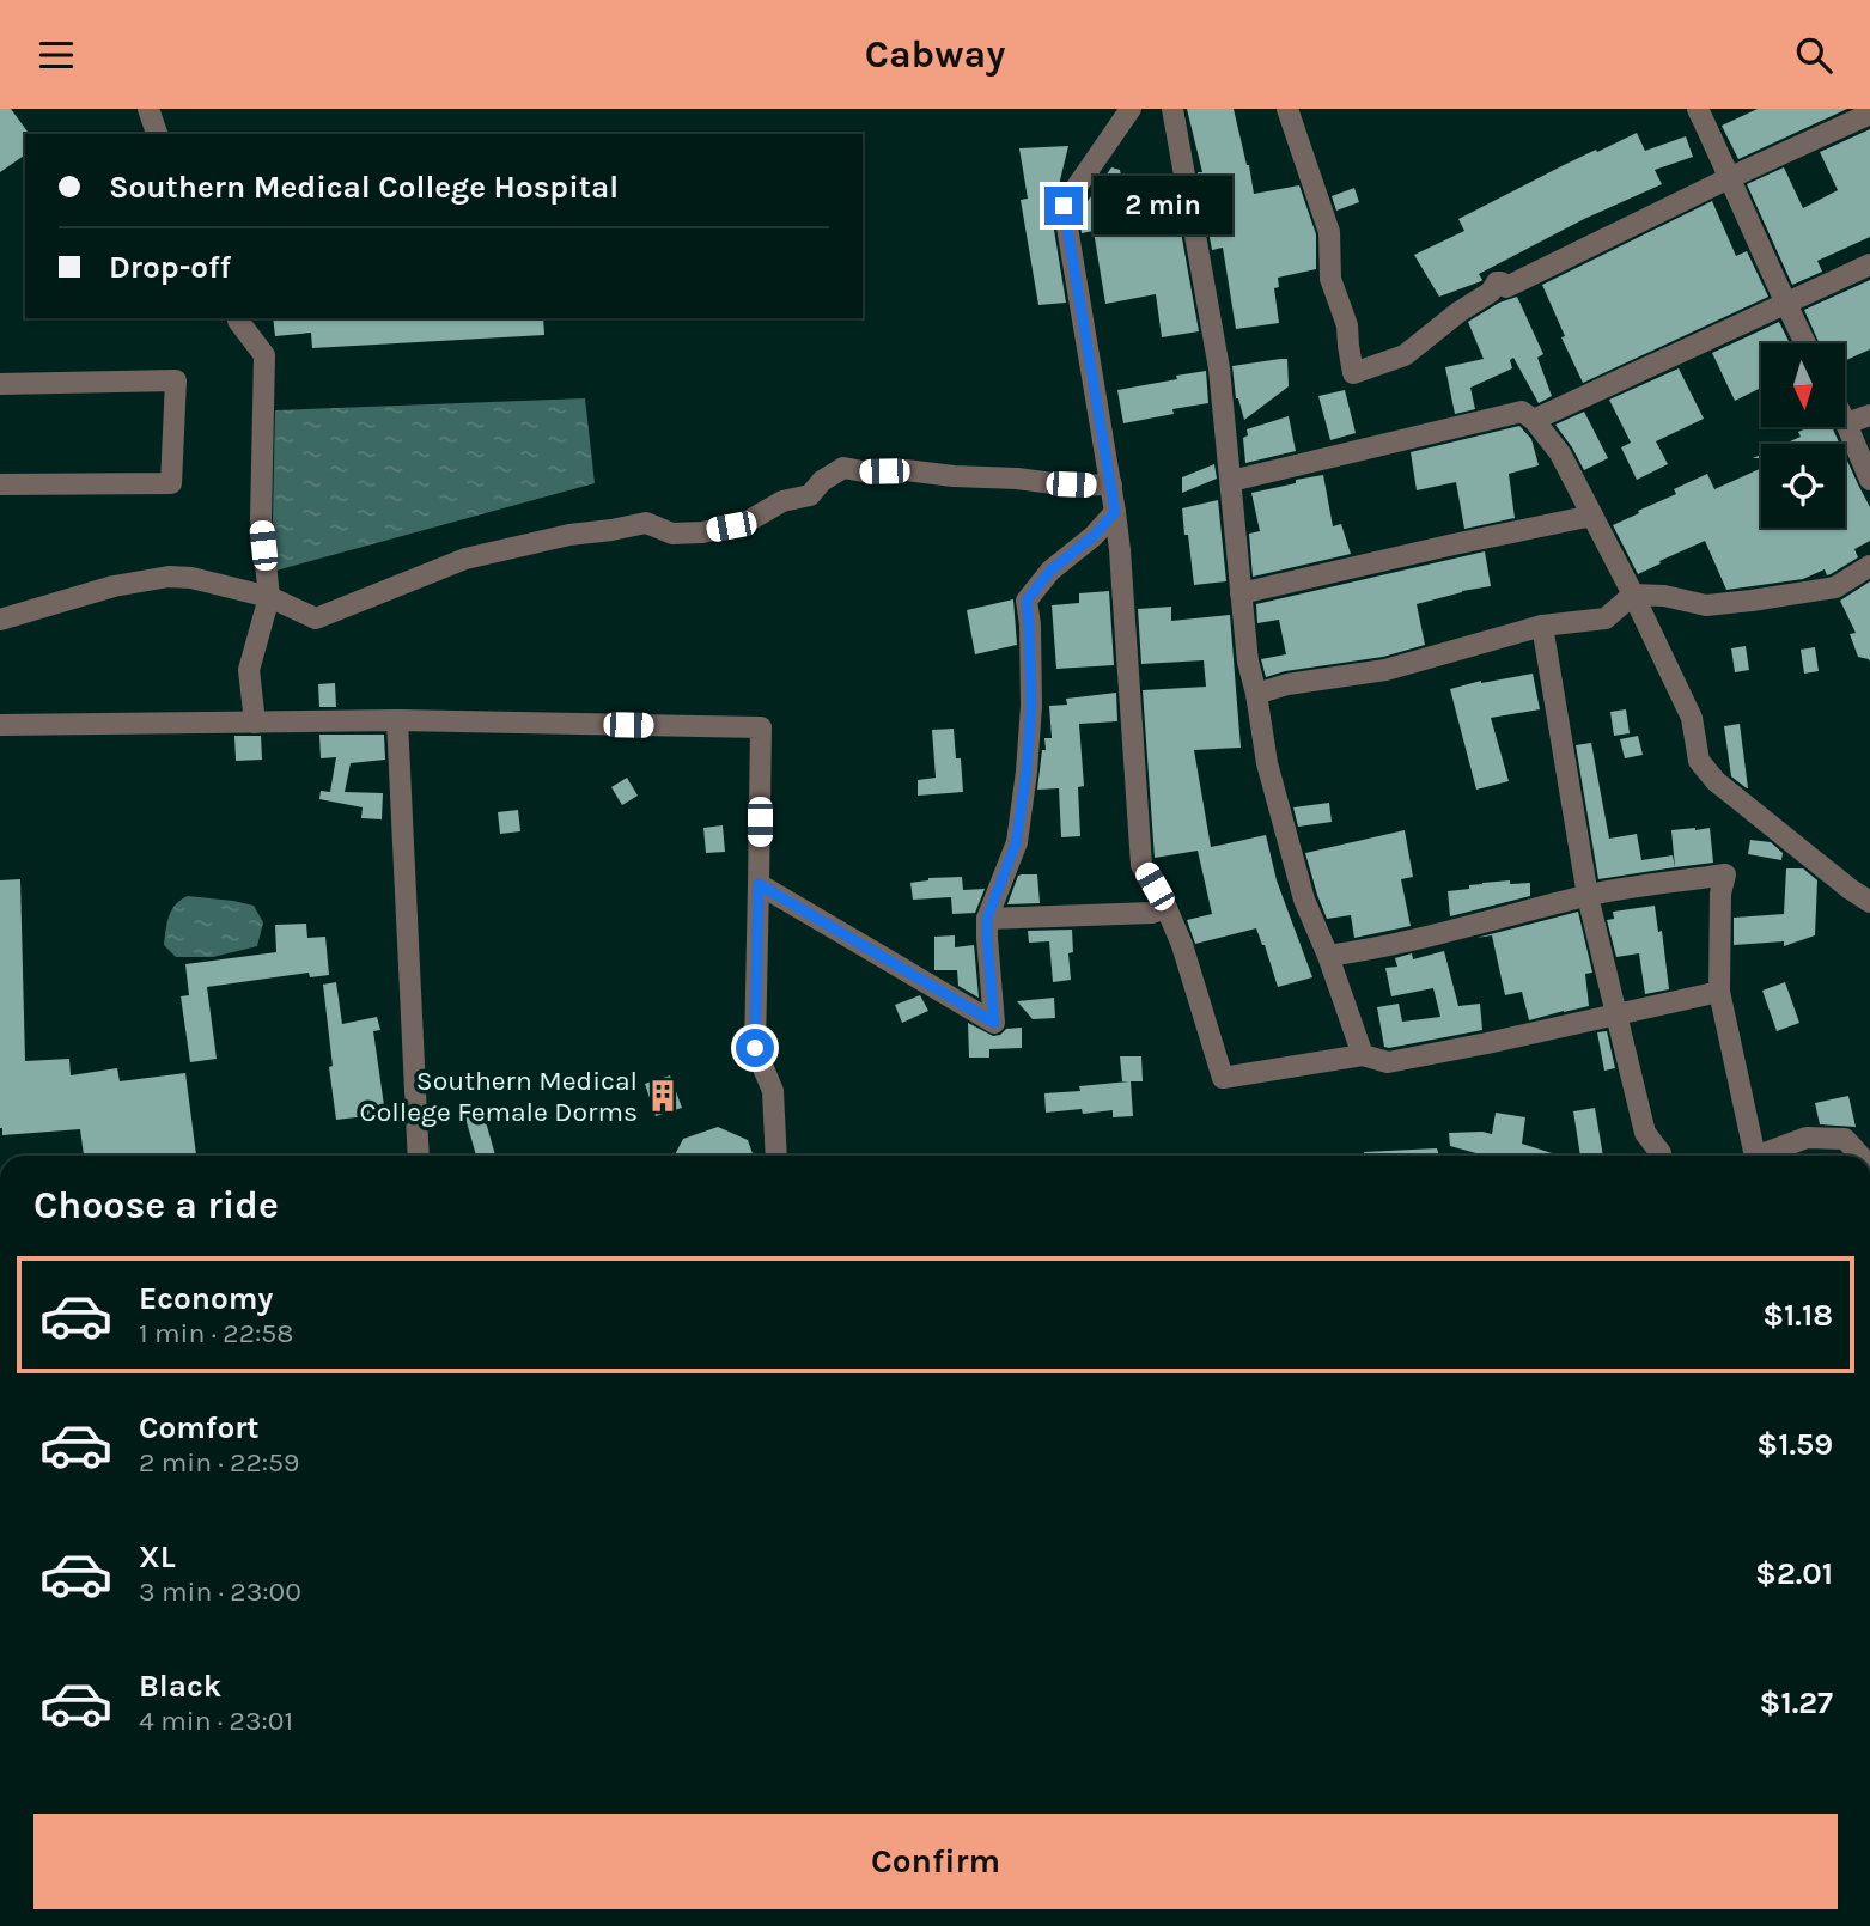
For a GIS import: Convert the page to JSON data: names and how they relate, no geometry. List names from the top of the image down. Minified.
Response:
{"places":{"building":["Southern Medical College Female Dorms"]},"north":"bottom","page":{"header":"Cabway","banner":["Southern Medical College Hospital","Drop-off"],"bubble":"2 min","heading":"Choose a ride","list":[{"name":"Economy","note":"1 min · 22:58","value":"$1.18"},{"name":"Comfort","note":"2 min · 22:59","value":"$1.59"},{"name":"XL","note":"3 min · 23:00","value":"$2.01"},{"name":"Black","note":"4 min · 23:01","value":"$1.27"}],"buttons":"Confirm"}}
